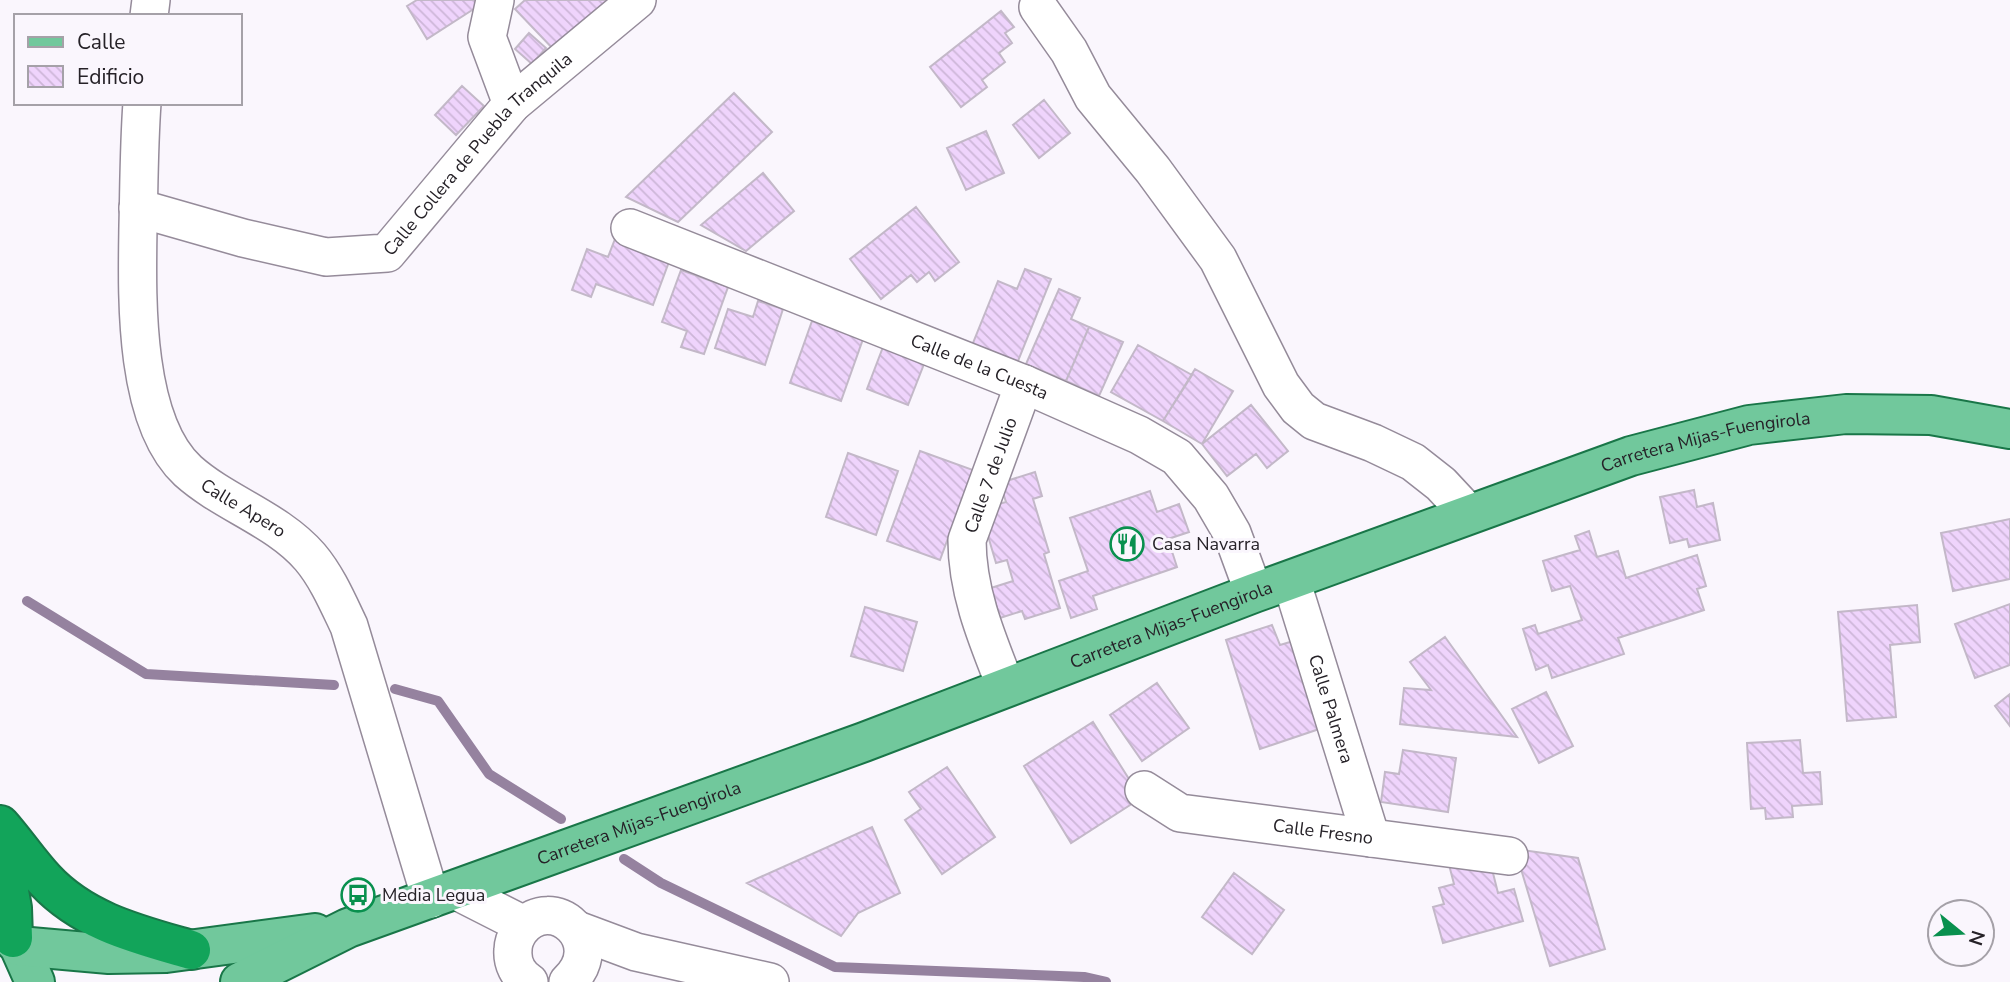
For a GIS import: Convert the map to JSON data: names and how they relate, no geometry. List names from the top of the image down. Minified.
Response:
{"streets":{"main road":["Carretera Mijas-Fuengirola"],"street":["Calle Collera de Puebla Tranquila","Calle de la Cuesta","Calle 7 de Julio","Calle Apero","Calle Palmera","Calle Fresno"]},"crossings":[["Calle Collera de Puebla Tranquila","Calle Apero"],["Calle de la Cuesta","Carretera Mijas-Fuengirola"],["Calle de la Cuesta","Calle 7 de Julio"],["Carretera Mijas-Fuengirola","Calle 7 de Julio"],["Carretera Mijas-Fuengirola","Calle Apero"],["Carretera Mijas-Fuengirola","Calle Palmera"],["Calle Palmera","Calle Fresno"]],"places":{"restaurant":["Casa Navarra"],"bus stop":["Media Legua"]},"legend":["Calle","Edificio"],"north":"right"}
